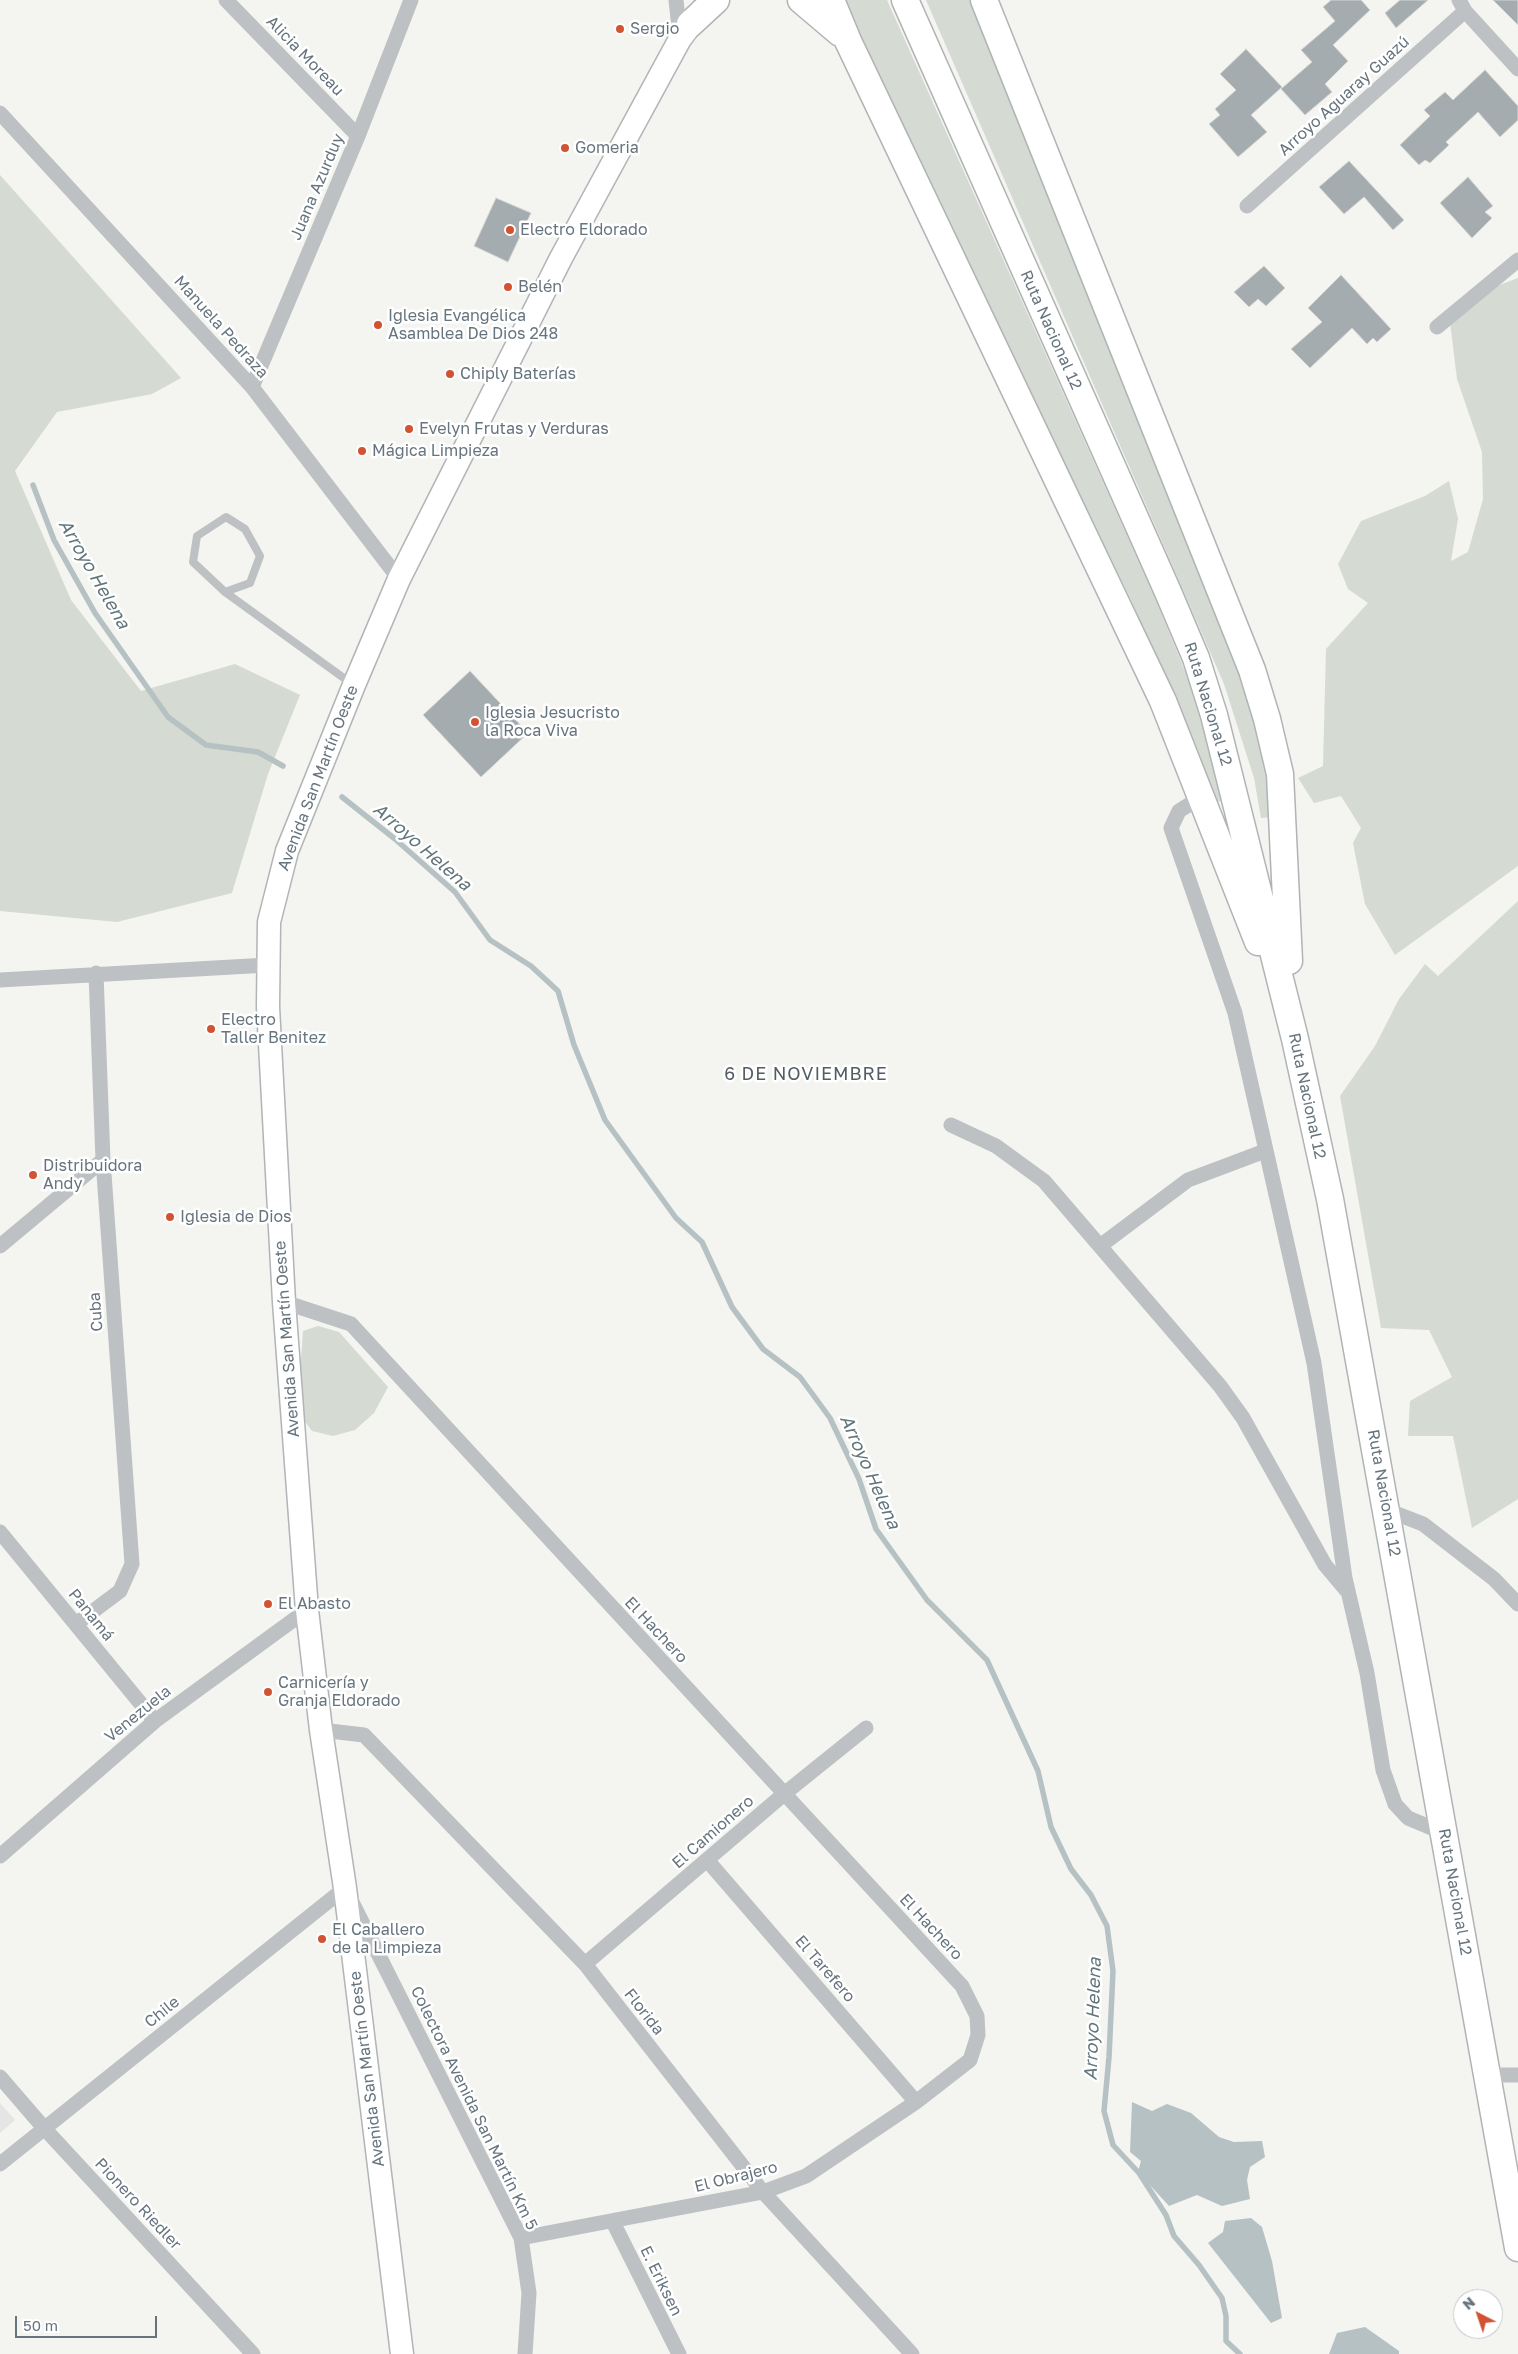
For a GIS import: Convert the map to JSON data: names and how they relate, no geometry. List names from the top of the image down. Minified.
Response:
{"streets":{"highway":["Ruta Nacional 12"],"main road":["Avenida San Martín Oeste"],"street":["Alicia Moreau","Arroyo Aguaray Guazú","Juana Azurduy","Manuela Pedraza","Cuba","Panamá","El Hachero","Venezuela","El Camionero","El Tarefero","Chile","Florida","Colectora Avenida San Martín Km 5","El Obrajero","Pionero Riedler","E. Eriksen"]},"crossings":[["Alicia Moreau","Juana Azurduy"],["Juana Azurduy","Manuela Pedraza"],["Manuela Pedraza","Avenida San Martín Oeste"],["Avenida San Martín Oeste","El Hachero"],["Avenida San Martín Oeste","Venezuela"],["Avenida San Martín Oeste","Chile"],["Avenida San Martín Oeste","Florida"],["Avenida San Martín Oeste","Colectora Avenida San Martín Km 5"],["Cuba","Panamá"],["Panamá","Venezuela"],["El Hachero","El Camionero"],["El Hachero","El Obrajero"],["El Camionero","El Tarefero"],["El Camionero","Florida"],["El Tarefero","El Obrajero"],["Chile","Colectora Avenida San Martín Km 5"],["Chile","Pionero Riedler"],["Florida","El Obrajero"],["Colectora Avenida San Martín Km 5","El Obrajero"],["El Obrajero","E. Eriksen"]],"districts":["6 DE NOVIEMBRE"],"water":["Arroyo Helena"],"places":["Sergio","Gomeria","Electro Eldorado","Belén","Iglesia Evangélica Asamblea De Dios 248","Chiply Baterías","Evelyn Frutas y Verduras","Mágica Limpieza","Iglesia Jesucristo la Roca Viva","Electro Taller Benitez","Distribuidora Andy","Iglesia de Dios","El Abasto","Carnicería y Granja Eldorado","El Caballero de la Limpieza"],"scale_bar":"50 m","north":"top left"}
